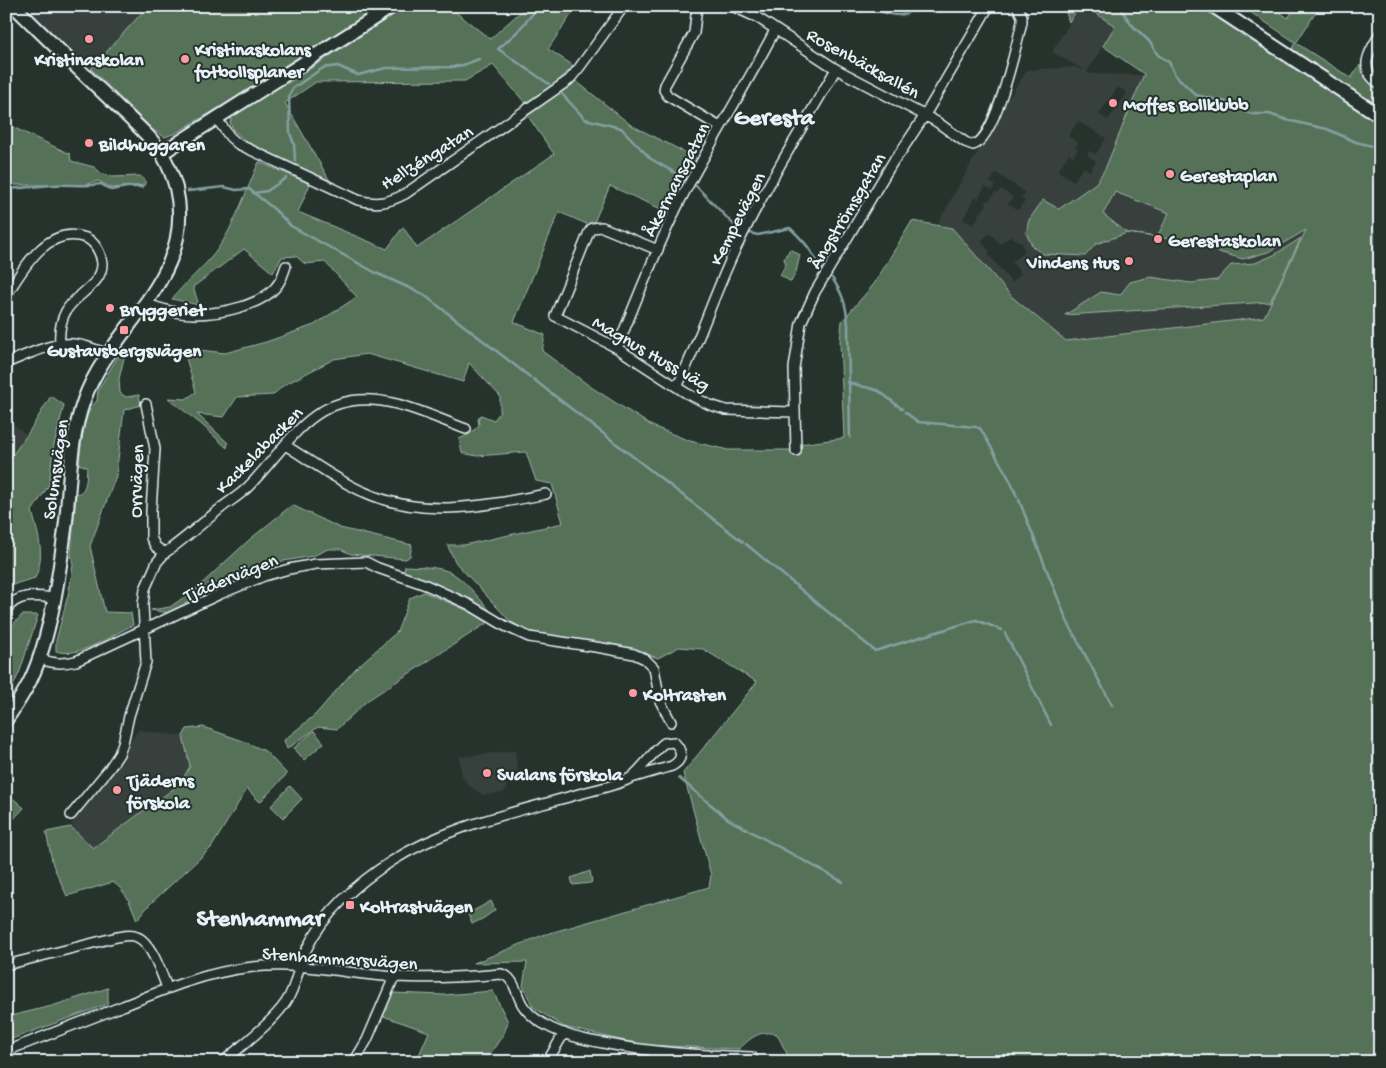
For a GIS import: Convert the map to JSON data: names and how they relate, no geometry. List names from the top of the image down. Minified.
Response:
{"streets":{"main road":["Solumsvägen"],"street":["Rosenbäcksallén","Hellzéngatan","Åkermansgatan","Ångströmsgatan","Kempevägen","Magnus Huss väg","Kackelabacken","Orrvägen","Tjädervägen","Stenhammarsvägen"]},"crossings":[["Rosenbäcksallén","Åkermansgatan"],["Rosenbäcksallén","Ångströmsgatan"],["Rosenbäcksallén","Kempevägen"],["Åkermansgatan","Magnus Huss väg"],["Ångströmsgatan","Magnus Huss väg"],["Kempevägen","Magnus Huss väg"],["Kackelabacken","Orrvägen"],["Kackelabacken","Tjädervägen"],["Solumsvägen","Tjädervägen"]],"districts":["Geresta","Stenhammar"],"places":{"other":["Kristinaskolan","Kristinaskolans fotbollsplaner","Moffes Bollklubb","Bildhuggaren","Gerestaplan","Gerestaskolan","Vindens Hus","Bryggeriet","Koltrasten","Svalans förskola","Tjäderns förskola"],"transit":["Gustavsbergsvägen","Koltrastvägen"]}}
